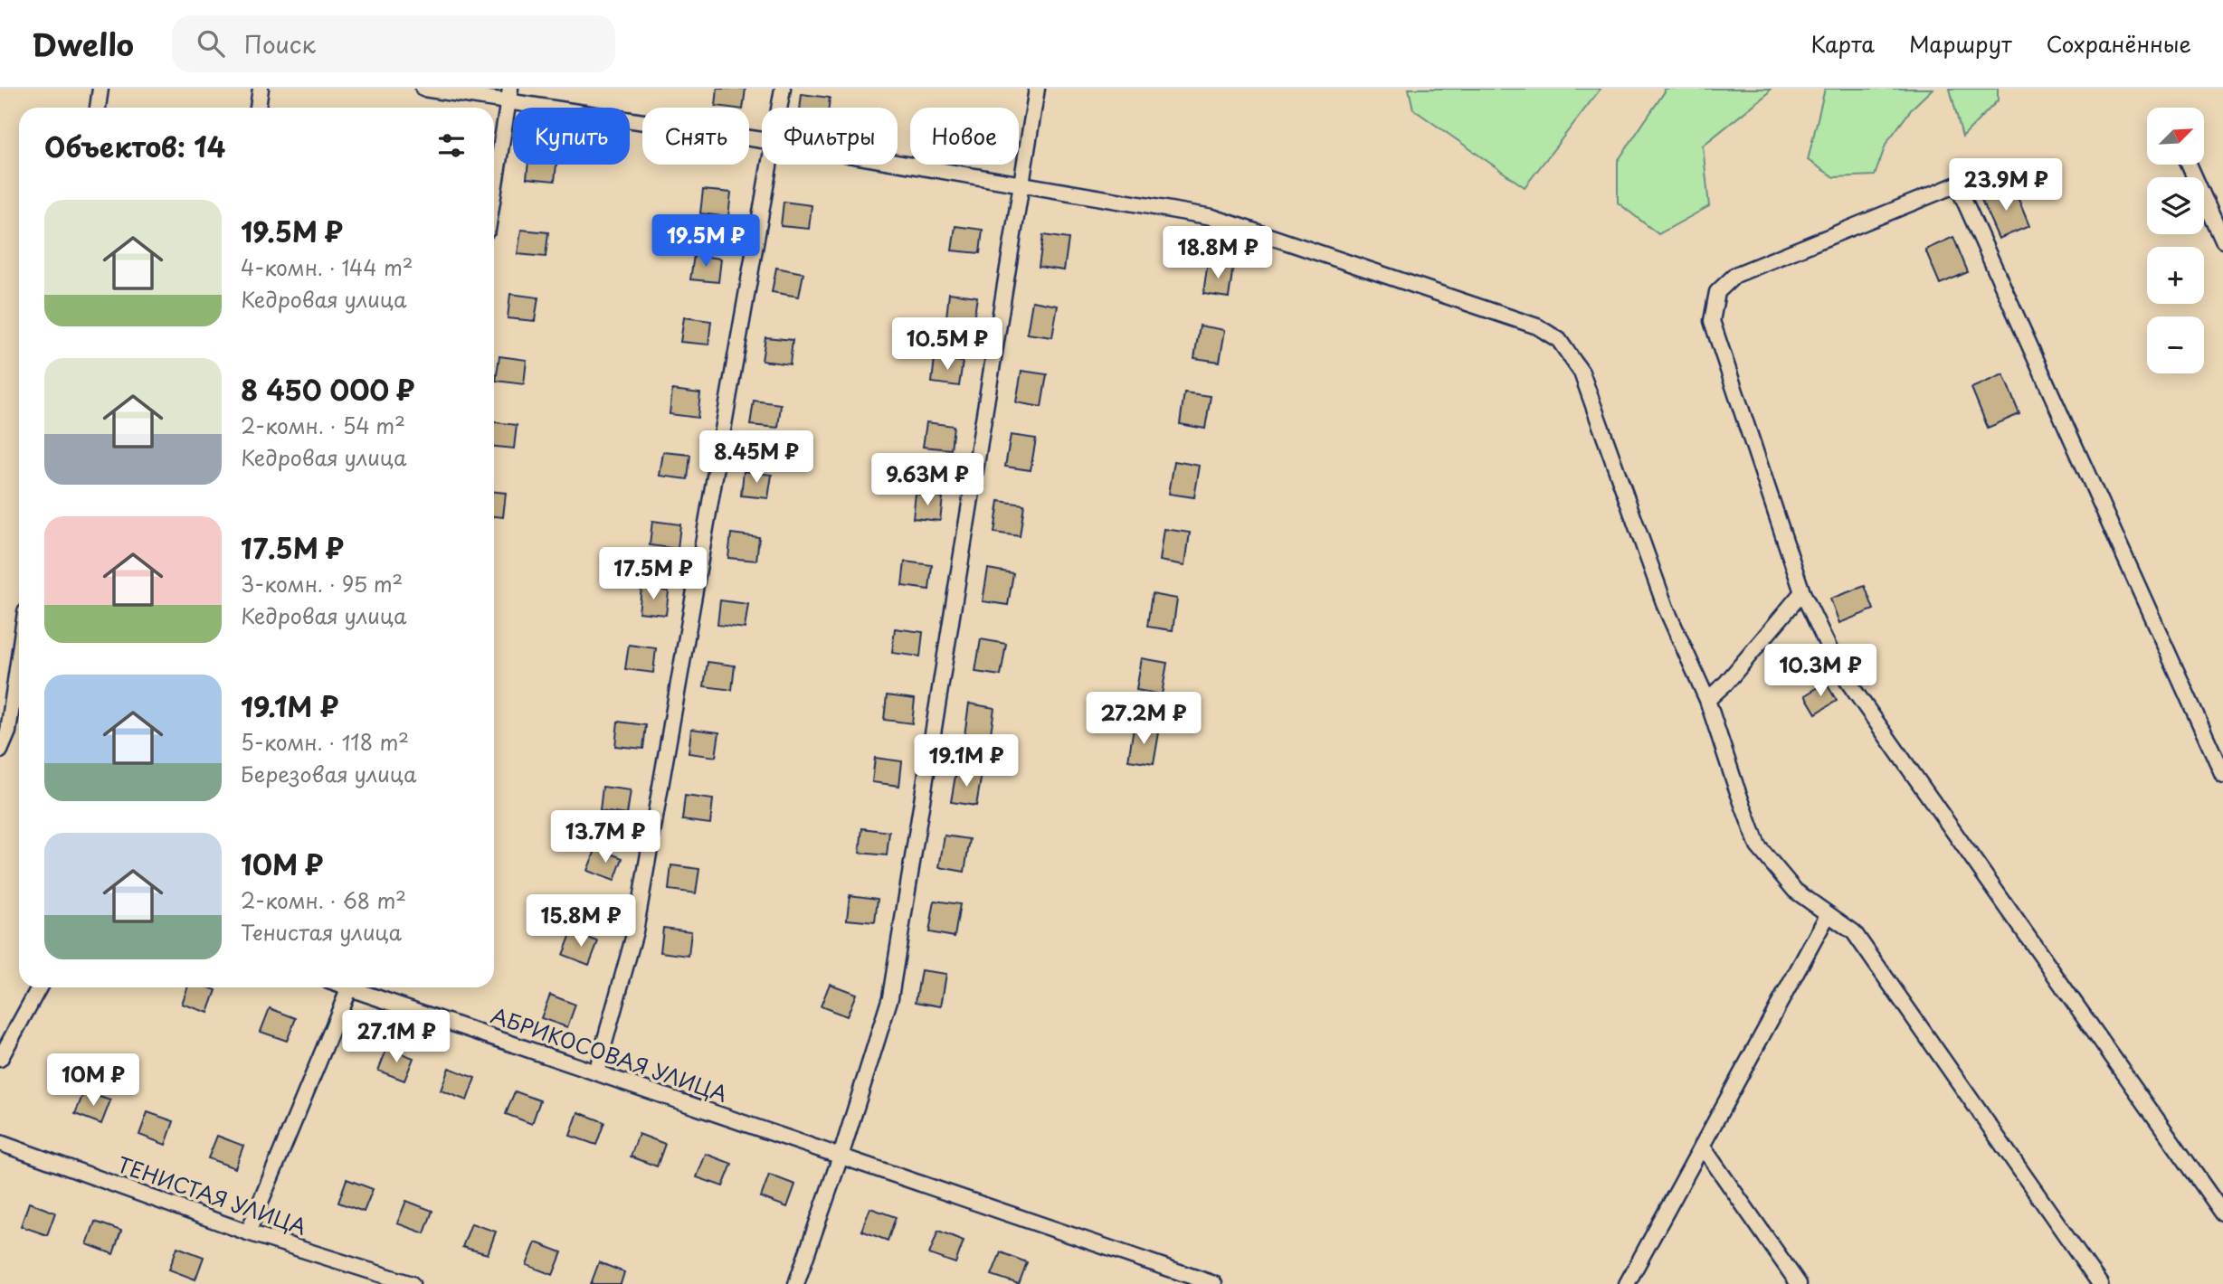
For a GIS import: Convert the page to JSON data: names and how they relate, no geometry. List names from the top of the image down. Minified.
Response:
{"streets":{"street":["АБРИКОСОВАЯ УЛИЦА","ТЕНИСТАЯ УЛИЦА"]},"north":"top right","page":{"header":"Dwello","search":"Поиск","nav":["Карта","Маршрут","Сохранённые"],"map_buttons":["+","−"],"chip":["Купить","Снять","Фильтры","Новое"],"heading":"Объектов: 14","price":["23.9M ₽","19.5M ₽","18.8M ₽","10.5M ₽","8.45M ₽","9.63M ₽","17.5M ₽","10.3M ₽","27.2M ₽","19.1M ₽","13.7M ₽","15.8M ₽","27.1M ₽","10M ₽"],"list":[{"name":"19.5M ₽","note":"4-комн. · 144 m² · Кедровая улица"},{"name":"8 450 000 ₽","note":"2-комн. · 54 m² · Кедровая улица"},{"name":"17.5M ₽","note":"3-комн. · 95 m² · Кедровая улица"},{"name":"19.1M ₽","note":"5-комн. · 118 m² · Березовая улица"},{"name":"10M ₽","note":"2-комн. · 68 m² · Тенистая улица"}]}}
